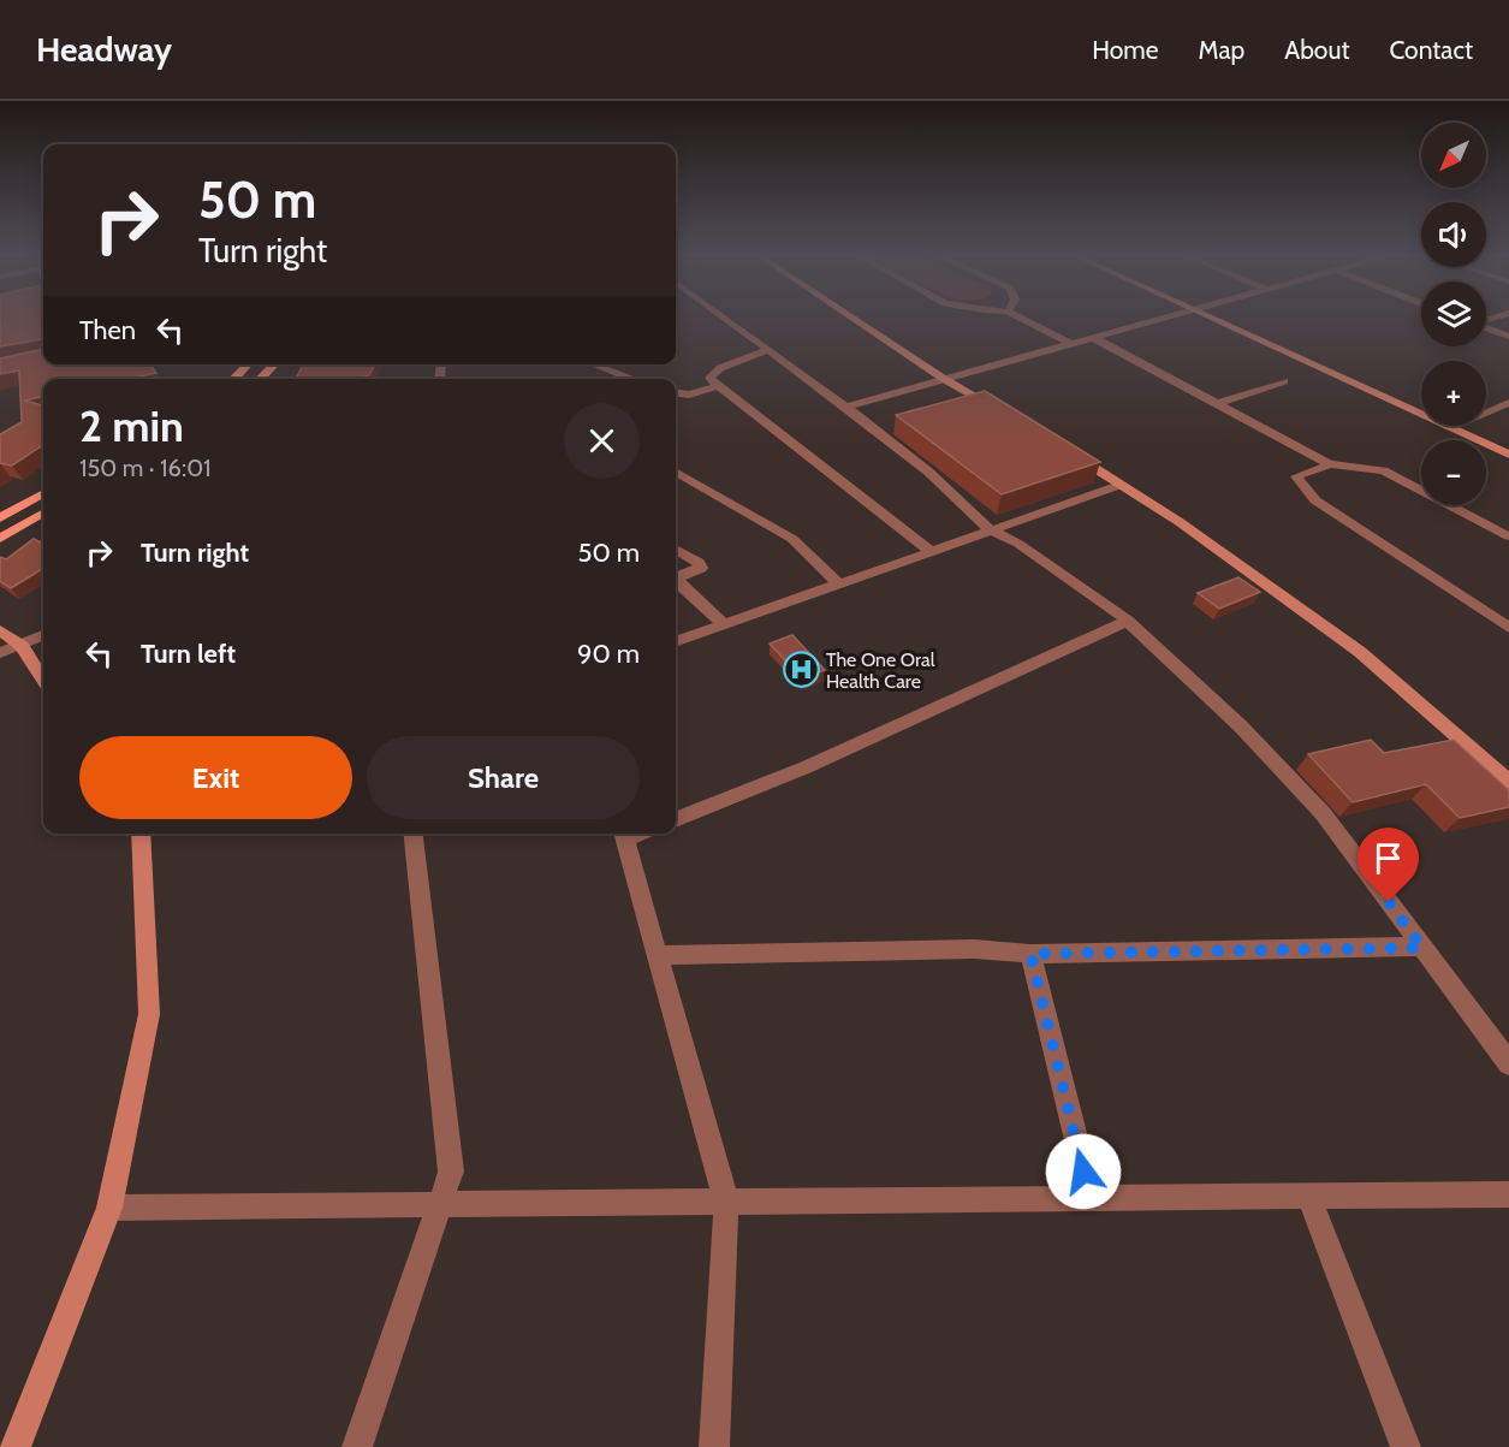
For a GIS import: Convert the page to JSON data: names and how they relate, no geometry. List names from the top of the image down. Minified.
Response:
{"places":{"hospital":["The One Oral Health Care"]},"north":"bottom left","page":{"header":"Headway","nav":["Home","Map","About","Contact"],"map_buttons":["+","−"],"turn":["50 m","Turn right"],"then":"Then","heading":["2 min","150 m · 16:01"],"list":[{"name":"Turn right","value":"50 m"},{"name":"Turn left","value":"90 m"}],"buttons":["Exit","Share"]}}
